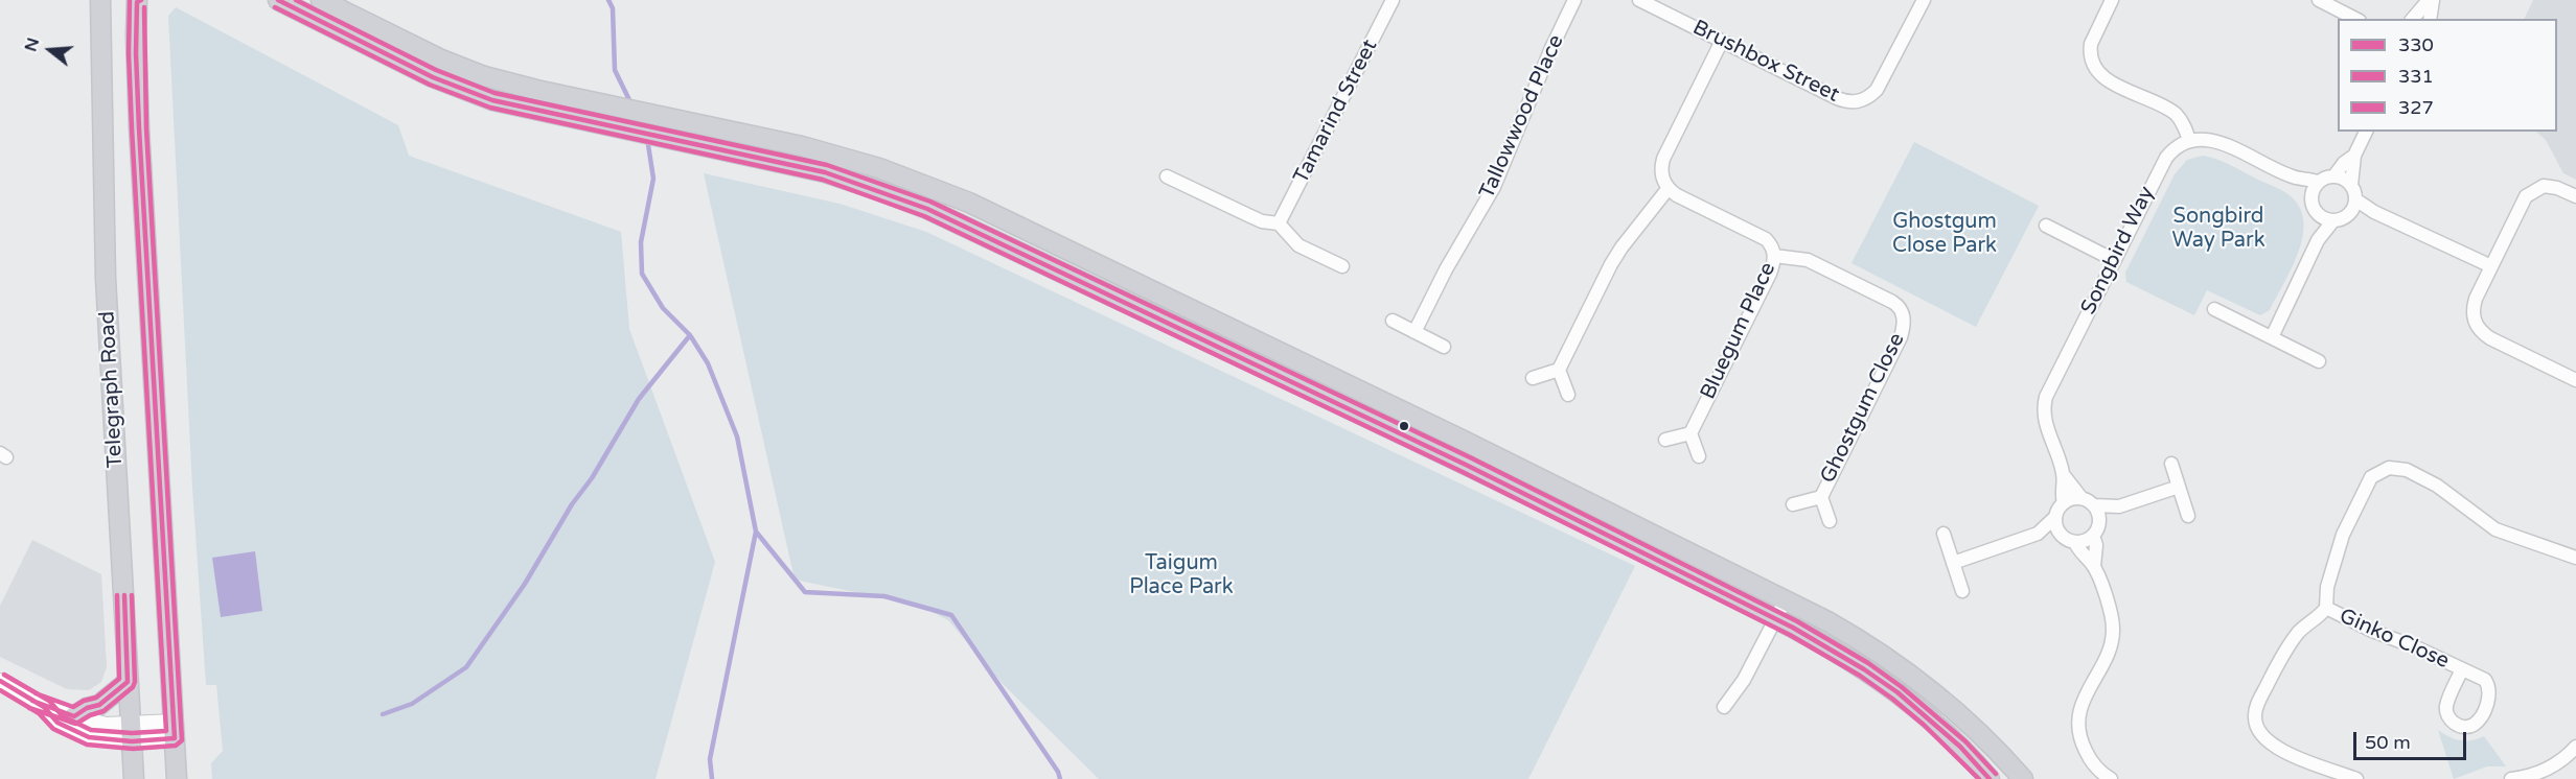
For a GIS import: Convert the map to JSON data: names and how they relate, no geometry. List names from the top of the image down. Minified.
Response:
{"streets":{"main road":["Telegraph Road"],"street":["Brushbox Street","Tamarind Street","Tallowwood Place","Songbird Way","Bluegum Place","Ghostgum Close","Ginko Close"]},"crossings":[["Bluegum Place","Ghostgum Close"]],"parks":["Songbird Way Park","Ghostgum Close Park","Taigum Place Park"],"lines":["transit line 330","transit line 327","transit line 331"],"legend":["330","331","327"],"scale_bar":"50 m","north":"left"}
